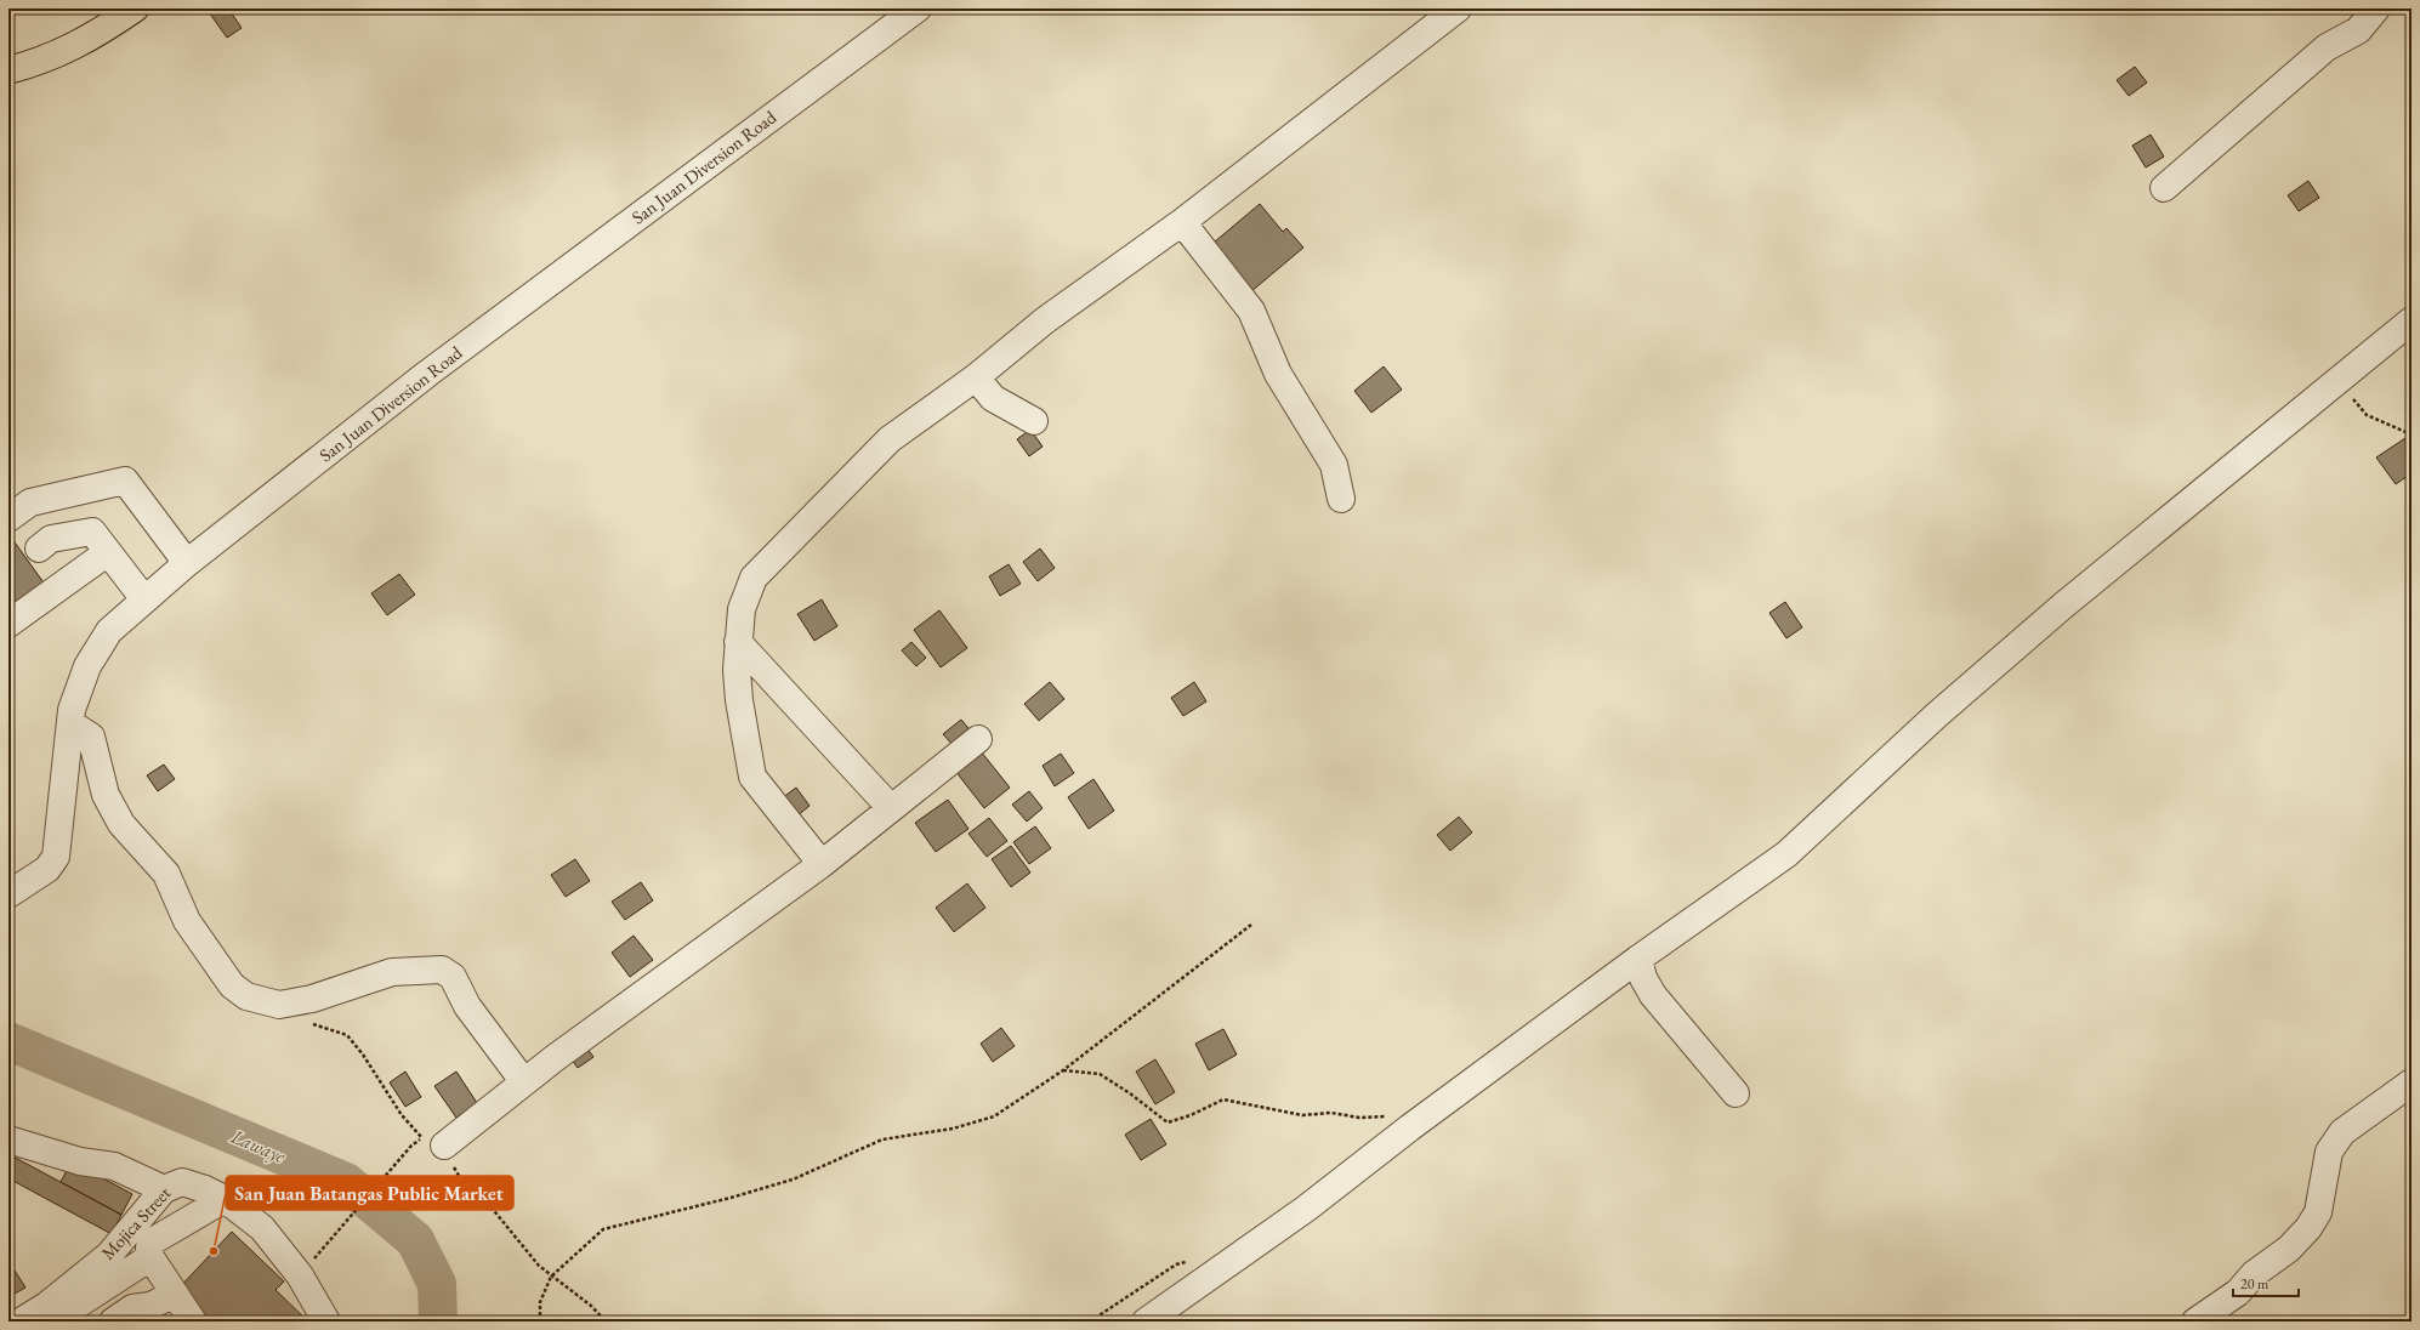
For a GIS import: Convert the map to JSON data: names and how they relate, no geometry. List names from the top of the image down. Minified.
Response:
{"streets":{"street":["San Juan Diversion Road","Mojica Street"]},"water":["Lawaye"],"places":["San Juan Batangas Public Market"],"scale_bar":"20 m"}
